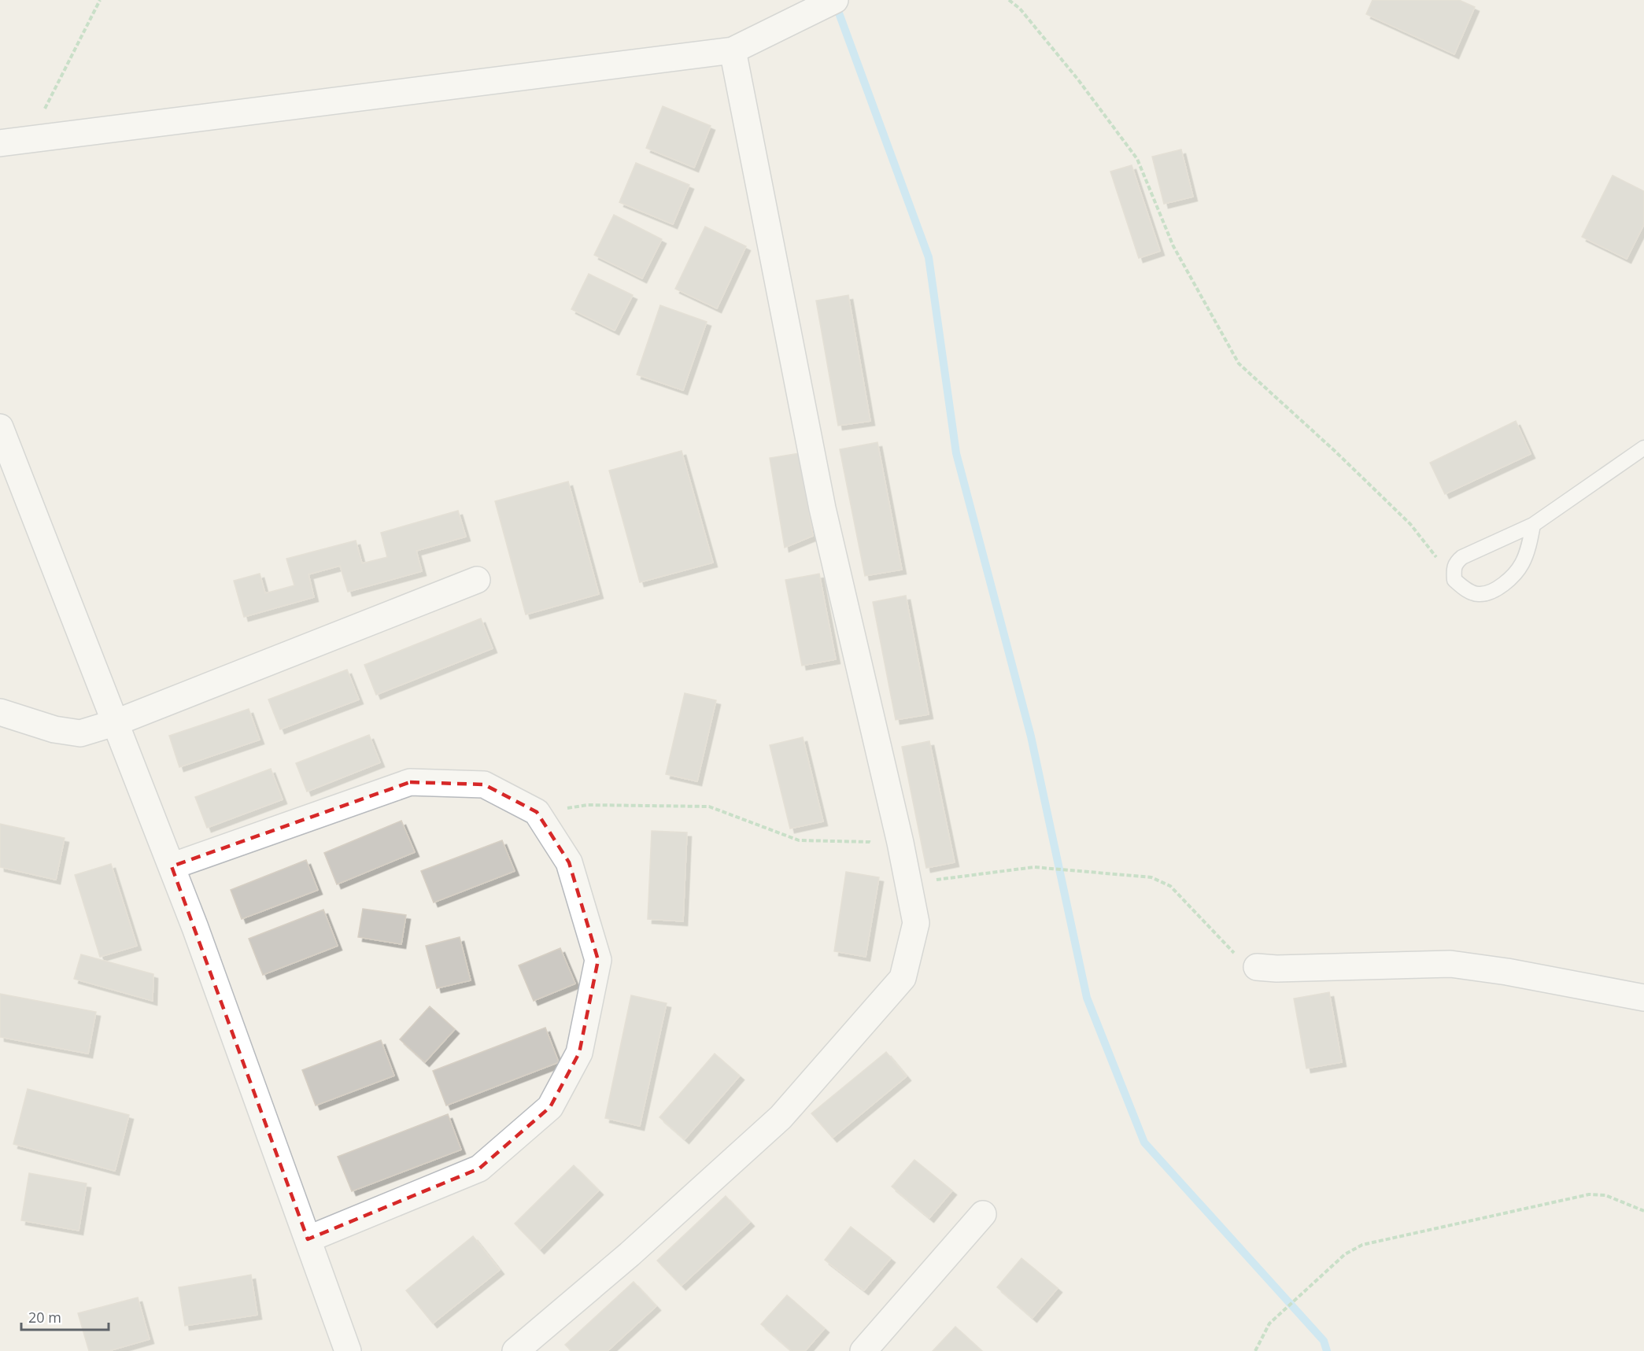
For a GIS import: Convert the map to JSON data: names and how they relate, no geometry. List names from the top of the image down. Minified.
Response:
{"scale_bar":"20 m"}
